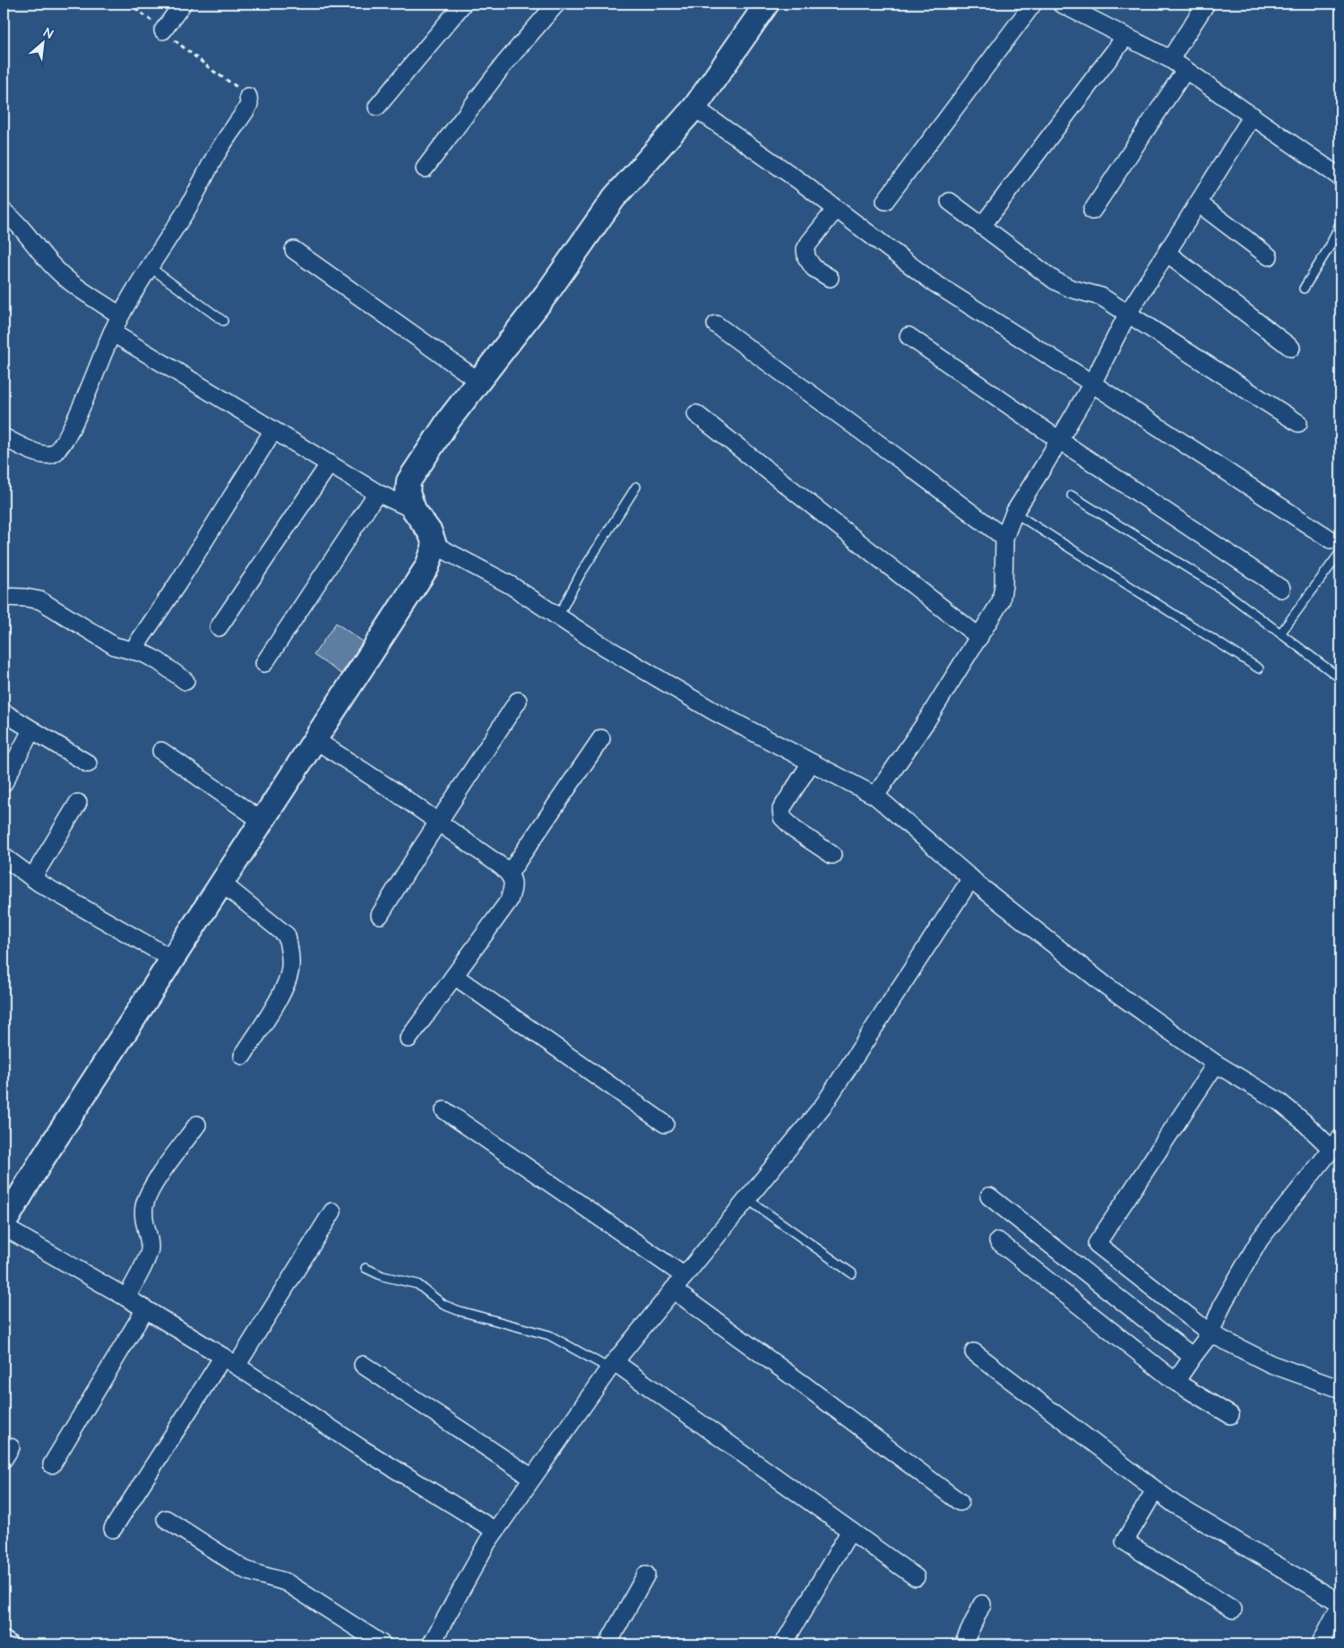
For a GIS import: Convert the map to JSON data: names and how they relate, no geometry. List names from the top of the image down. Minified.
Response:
{"north":"top right"}
